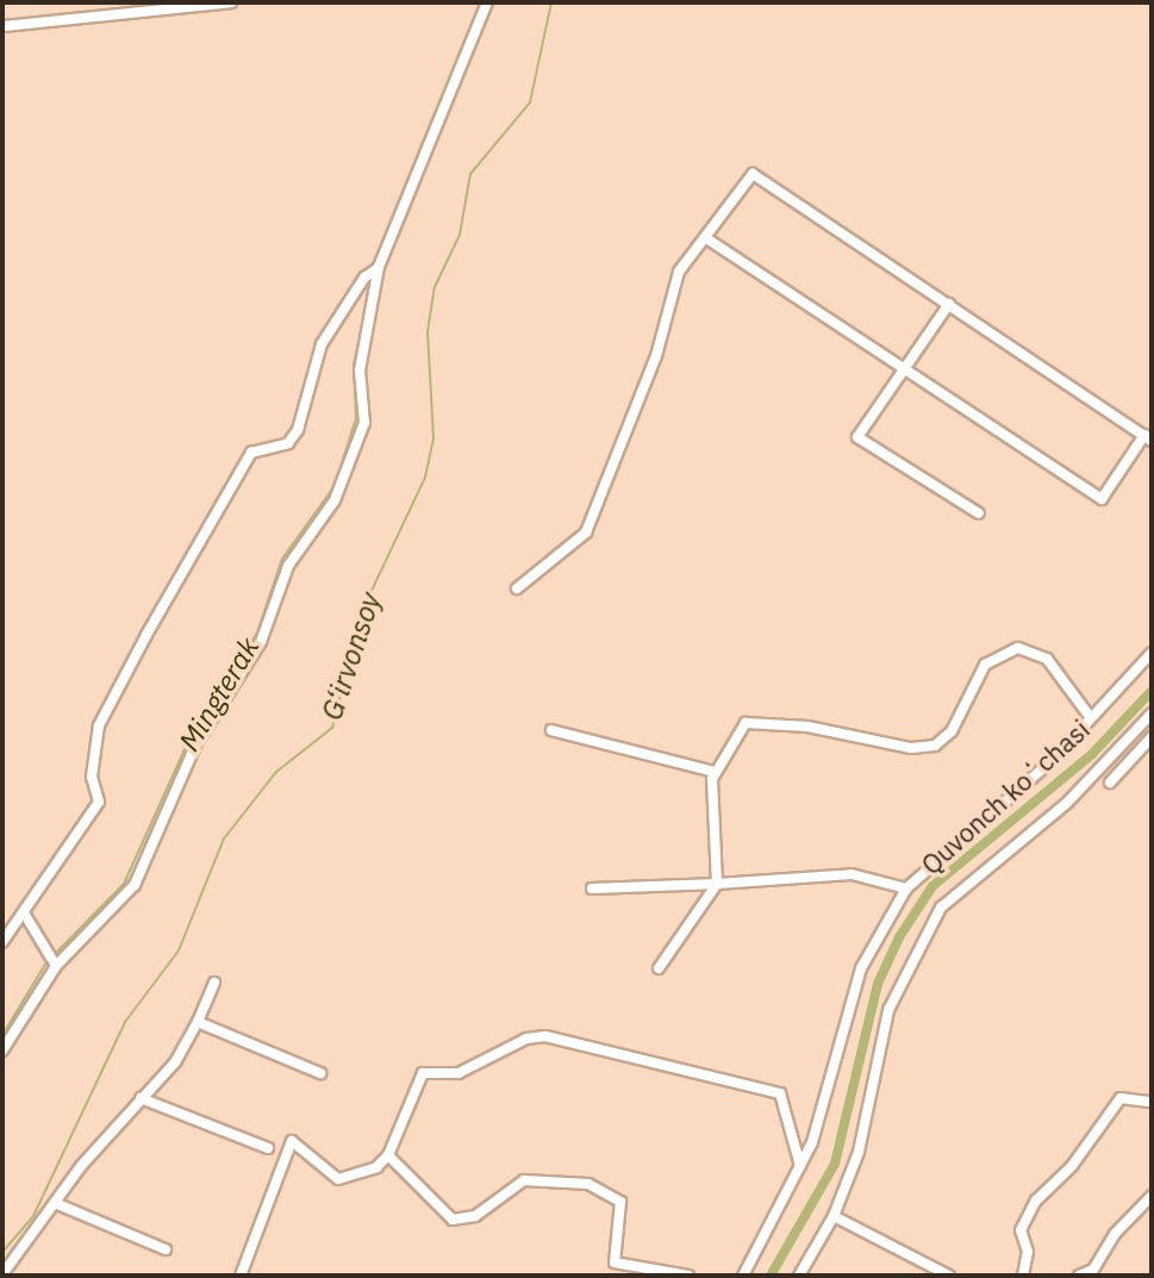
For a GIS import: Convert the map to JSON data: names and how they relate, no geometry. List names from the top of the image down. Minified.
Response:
{"streets":{"street":["Quvonch koʻchasi"]},"water":["G‘irvonsoy","Mingterak"]}
